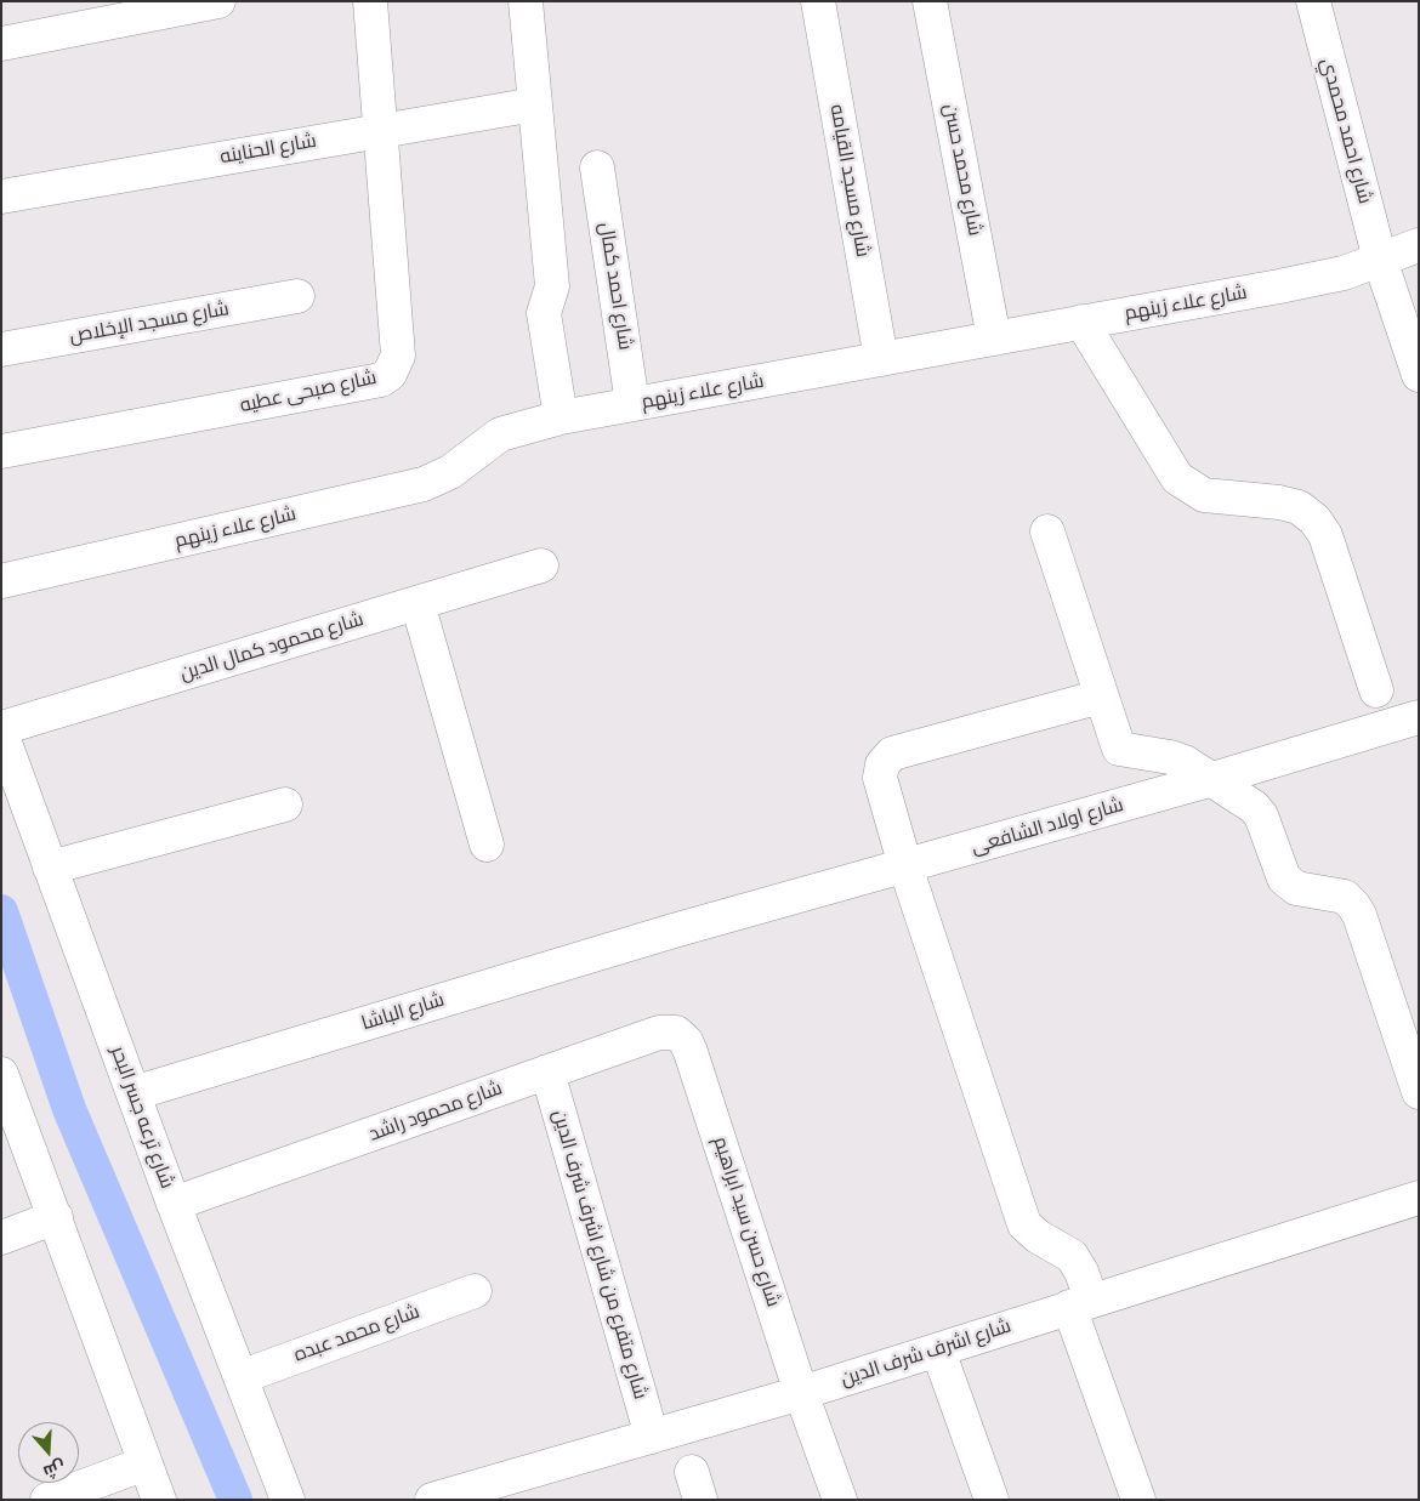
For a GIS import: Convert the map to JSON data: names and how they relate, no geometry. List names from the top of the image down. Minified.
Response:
{"streets":{"street":["شارع احمد محمدي","شارع الحناينه","شارع محمد حسن","شارع مسجد القيامه","شارع احمد كمال","شارع علاء زينهم","شارع مسجد الإخلاص","شارع صبحى عطيه","شارع محمود كمال الدين","شارع اولاد الشافعى","شارع الباشا","شارع محمود راشد","شارع ترعه جسر البحر","شارع حسن سيد ابراهيم","شارع متفرع من شارع اشرف شرف الدين","شارع محمد عبده","شارع اشرف شرف الدين"]},"crossings":[["شارع احمد محمدي","شارع علاء زينهم"],["شارع الحناينه","شارع صبحى عطيه"],["شارع محمد حسن","شارع علاء زينهم"],["شارع مسجد القيامه","شارع علاء زينهم"],["شارع احمد كمال","شارع علاء زينهم"],["شارع اولاد الشافعى","شارع الباشا"],["شارع الباشا","شارع ترعه جسر البحر"],["شارع محمود راشد","شارع ترعه جسر البحر"],["شارع محمود راشد","شارع حسن سيد ابراهيم"],["شارع محمود راشد","شارع متفرع من شارع اشرف شرف الدين"],["شارع ترعه جسر البحر","شارع محمد عبده"],["شارع حسن سيد ابراهيم","شارع اشرف شرف الدين"],["شارع متفرع من شارع اشرف شرف الدين","شارع اشرف شرف الدين"]],"north":"bottom"}
